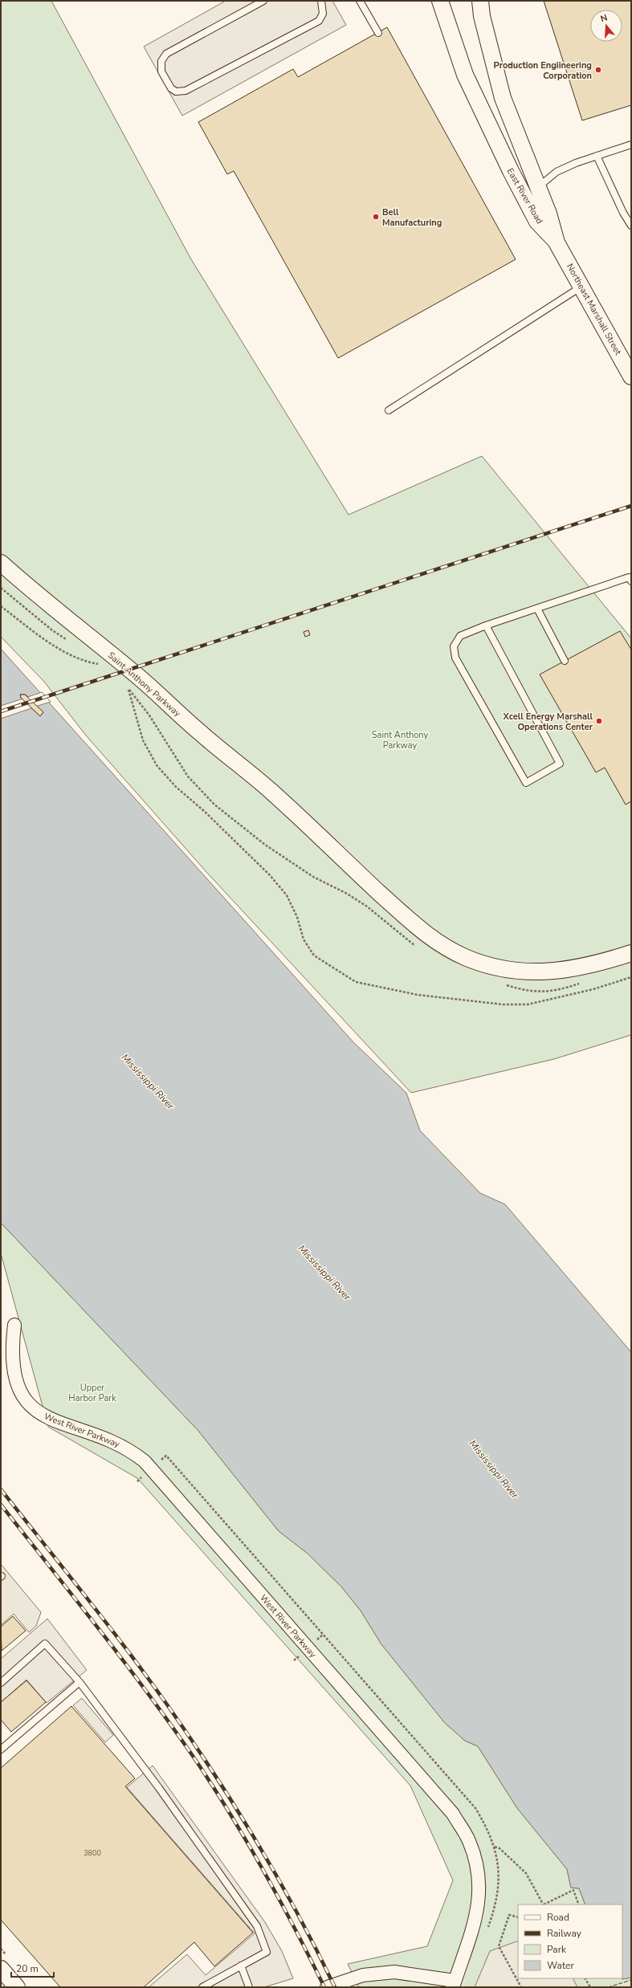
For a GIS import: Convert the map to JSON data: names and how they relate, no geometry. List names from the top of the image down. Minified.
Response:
{"streets":{"street":["East River Road","Northeast Marshall Street","Saint Anthony Parkway","West River Parkway"]},"crossings":[["East River Road","Northeast Marshall Street"]],"water":["Mississippi River"],"parks":["Saint Anthony Parkway","Upper Harbor Park"],"places":["Production Engiineering Corporation","Bell Manufacturing","Xcell Energy Marshall Operations Center"],"house_numbers":["3800"],"legend":["Road","Railway","Park","Water"],"scale_bar":"20 m","north":"top"}
